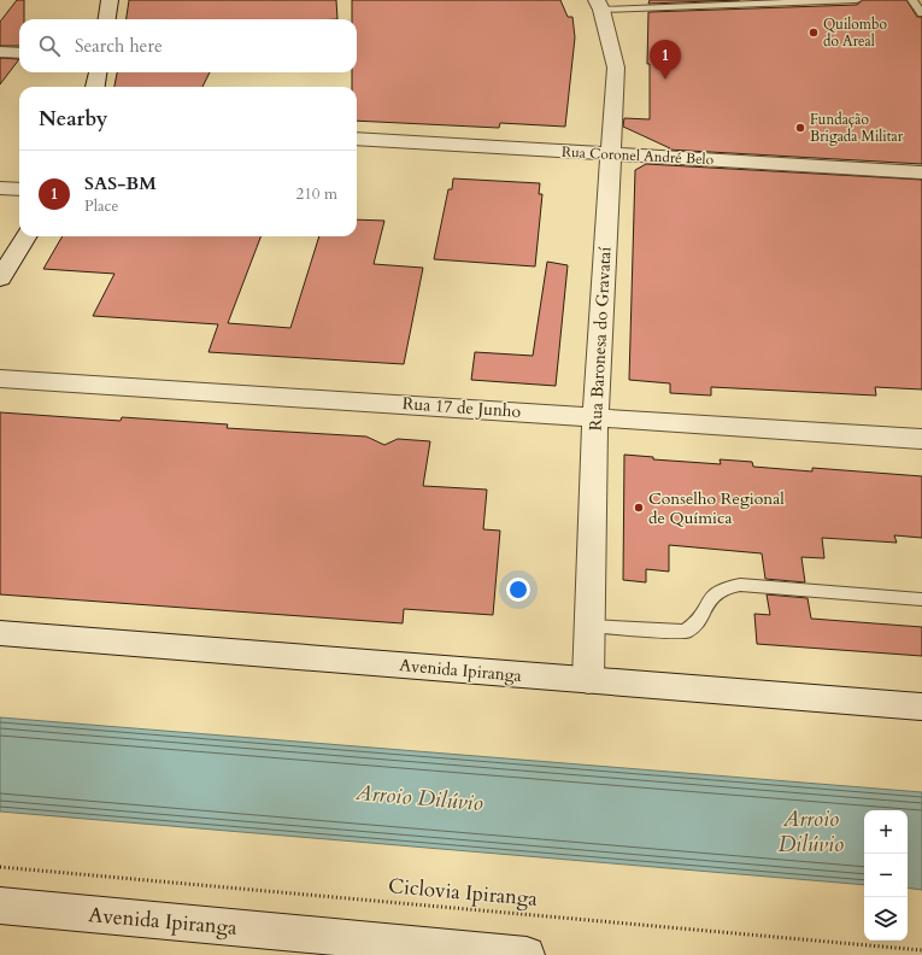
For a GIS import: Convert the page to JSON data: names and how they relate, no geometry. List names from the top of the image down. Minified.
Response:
{"streets":{"street":["Rua Coronel André Belo","Rua Baronesa do Gravataí","Rua 17 de Junho","Avenida Ipiranga"],"path":["Ciclovia Ipiranga"]},"crossings":[["Rua Coronel André Belo","Rua Baronesa do Gravataí"],["Rua Baronesa do Gravataí","Rua 17 de Junho"],["Rua Baronesa do Gravataí","Avenida Ipiranga"]],"water":["Arroio Dilúvio"],"places":["Quilombo do Areal","Fundação Brigada Militar","Conselho Regional de Química"],"page":{"search":"Search here","pins":"1","heading":"Nearby","list":[{"mark":"1","name":"SAS-BM","note":"Place","value":"210 m"}],"map_buttons":["+","−"]}}
